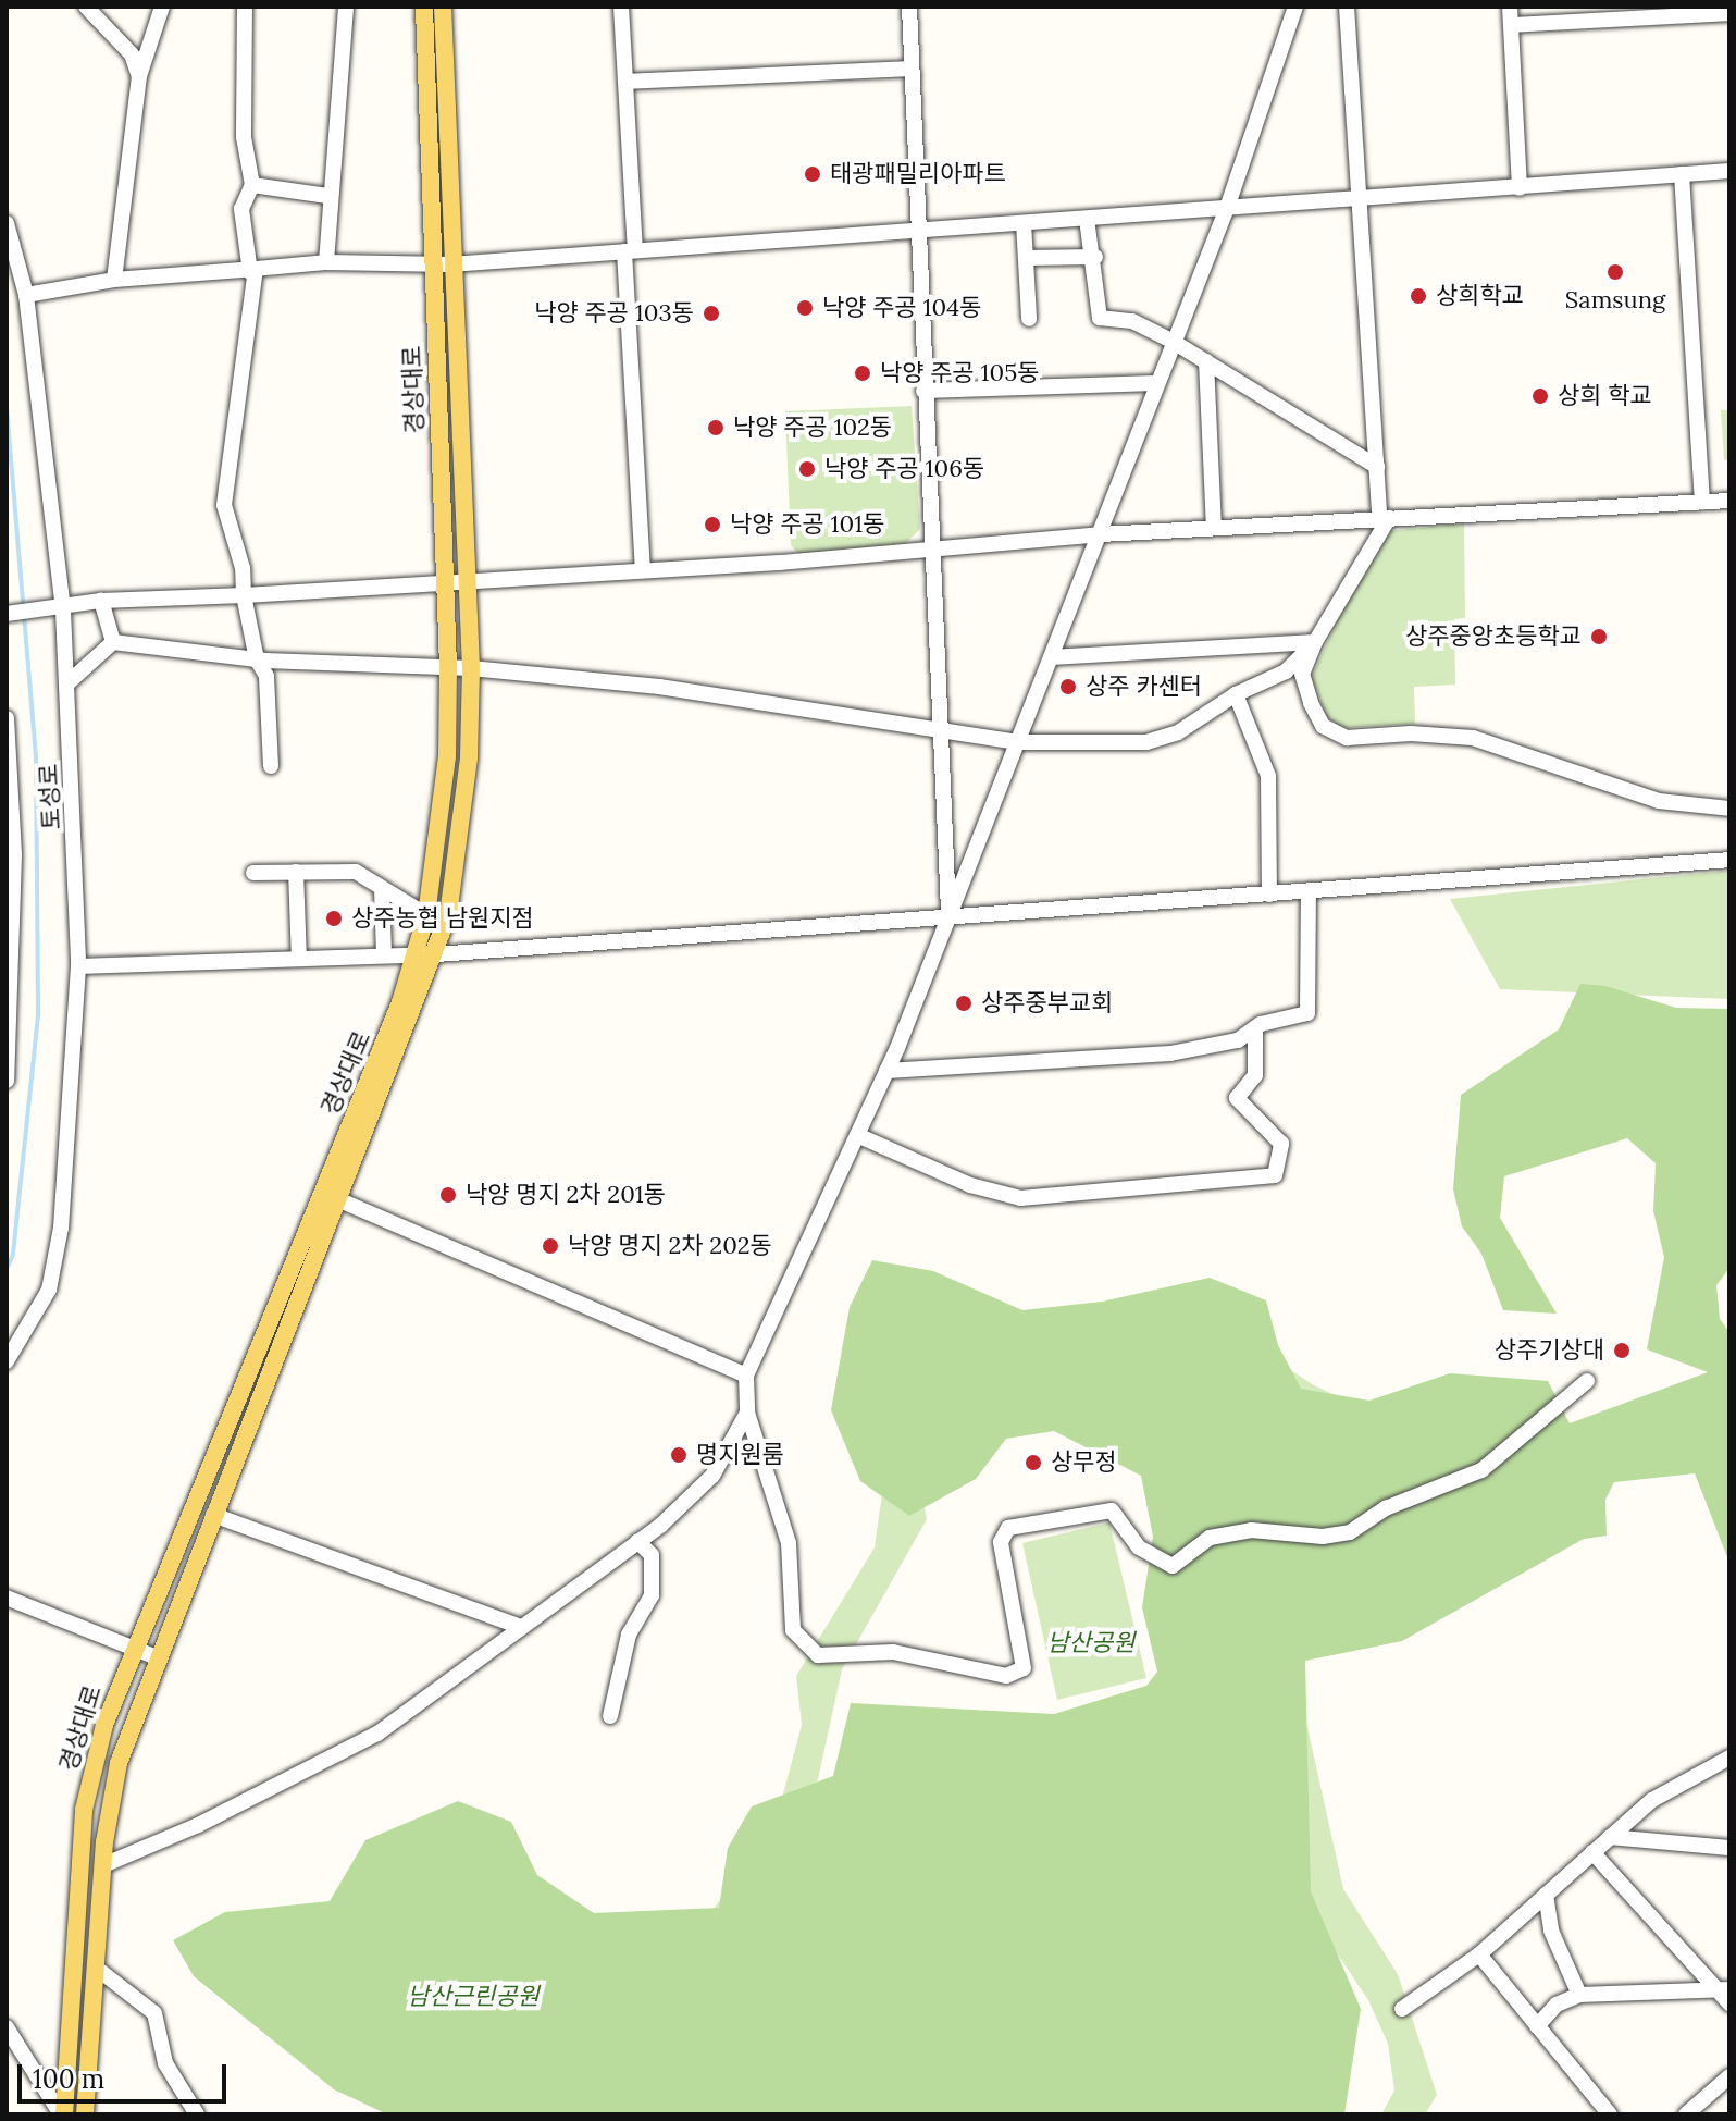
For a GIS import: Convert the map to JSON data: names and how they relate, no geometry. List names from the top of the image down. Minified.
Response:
{"streets":{"main road":["경상대로"],"street":["토성로"]},"parks":["남산공원","남산근린공원"],"places":["태광패밀리아파트","Samsung","상희학교","낙양 주공 104동","낙양 주공 103동","낙양 주공 105동","상희 학교","낙양 주공 102동","낙양 주공 106동","낙양 주공 101동","상주중앙초등학교","상주 카센터","상주농협 남원지점","상주중부교회","낙양 명지 2차 201동","낙양 명지 2차 202동","상주기상대","명지원룸","상무정"],"scale_bar":"100 m"}
